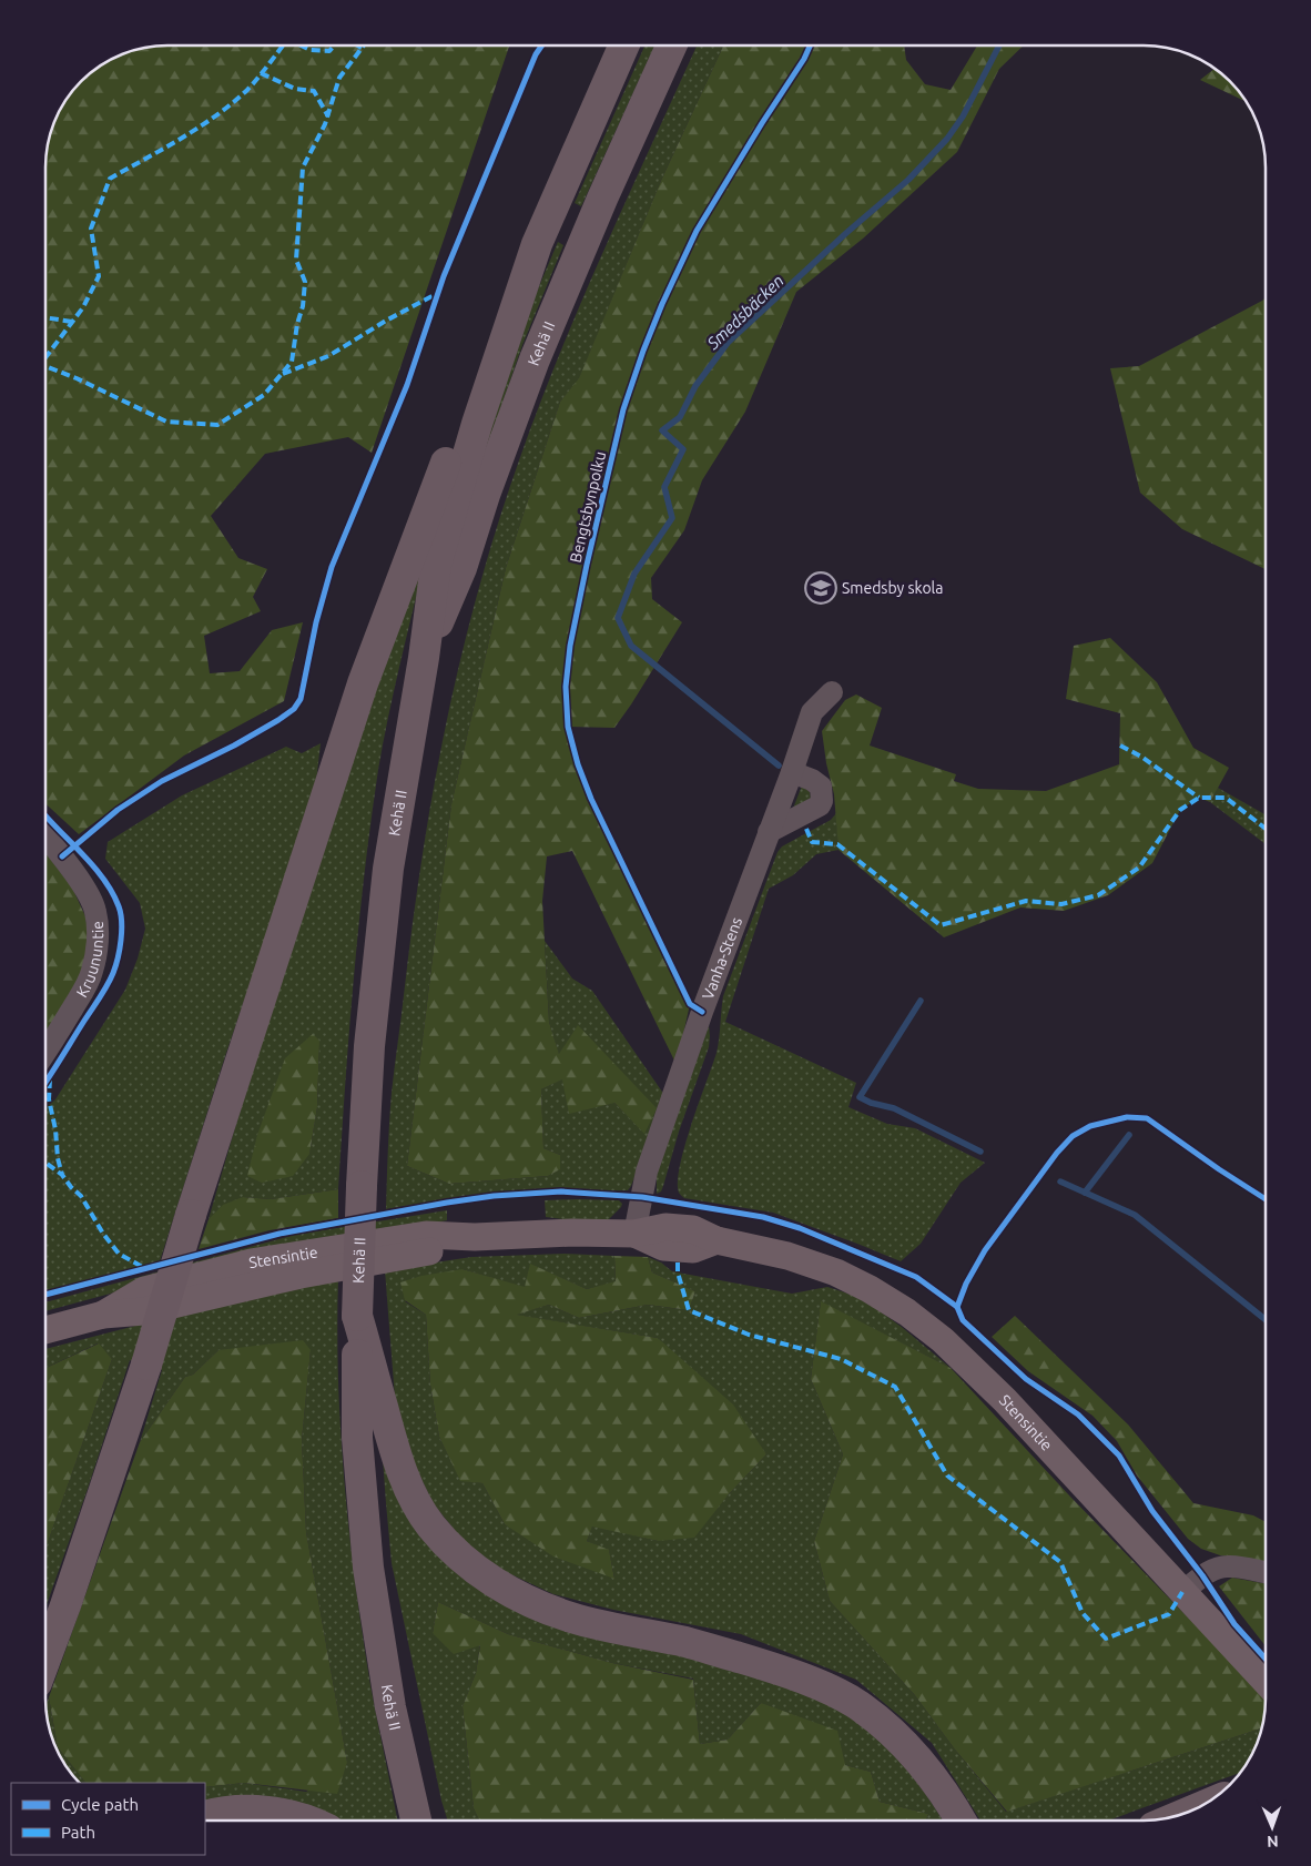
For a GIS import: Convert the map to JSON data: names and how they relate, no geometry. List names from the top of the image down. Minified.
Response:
{"streets":{"highway":["Kehä II"],"main road":["Stensintie"],"street":["Kruununtie","Vanha-Stens"],"cycle path":["Bengtsbynpolku"]},"crossings":[["Vanha-Stens","Stensintie"]],"water":["Smedsbäcken"],"places":{"school or university":["Smedsby skola"]},"legend":["Cycle path","Path"],"north":"bottom"}
